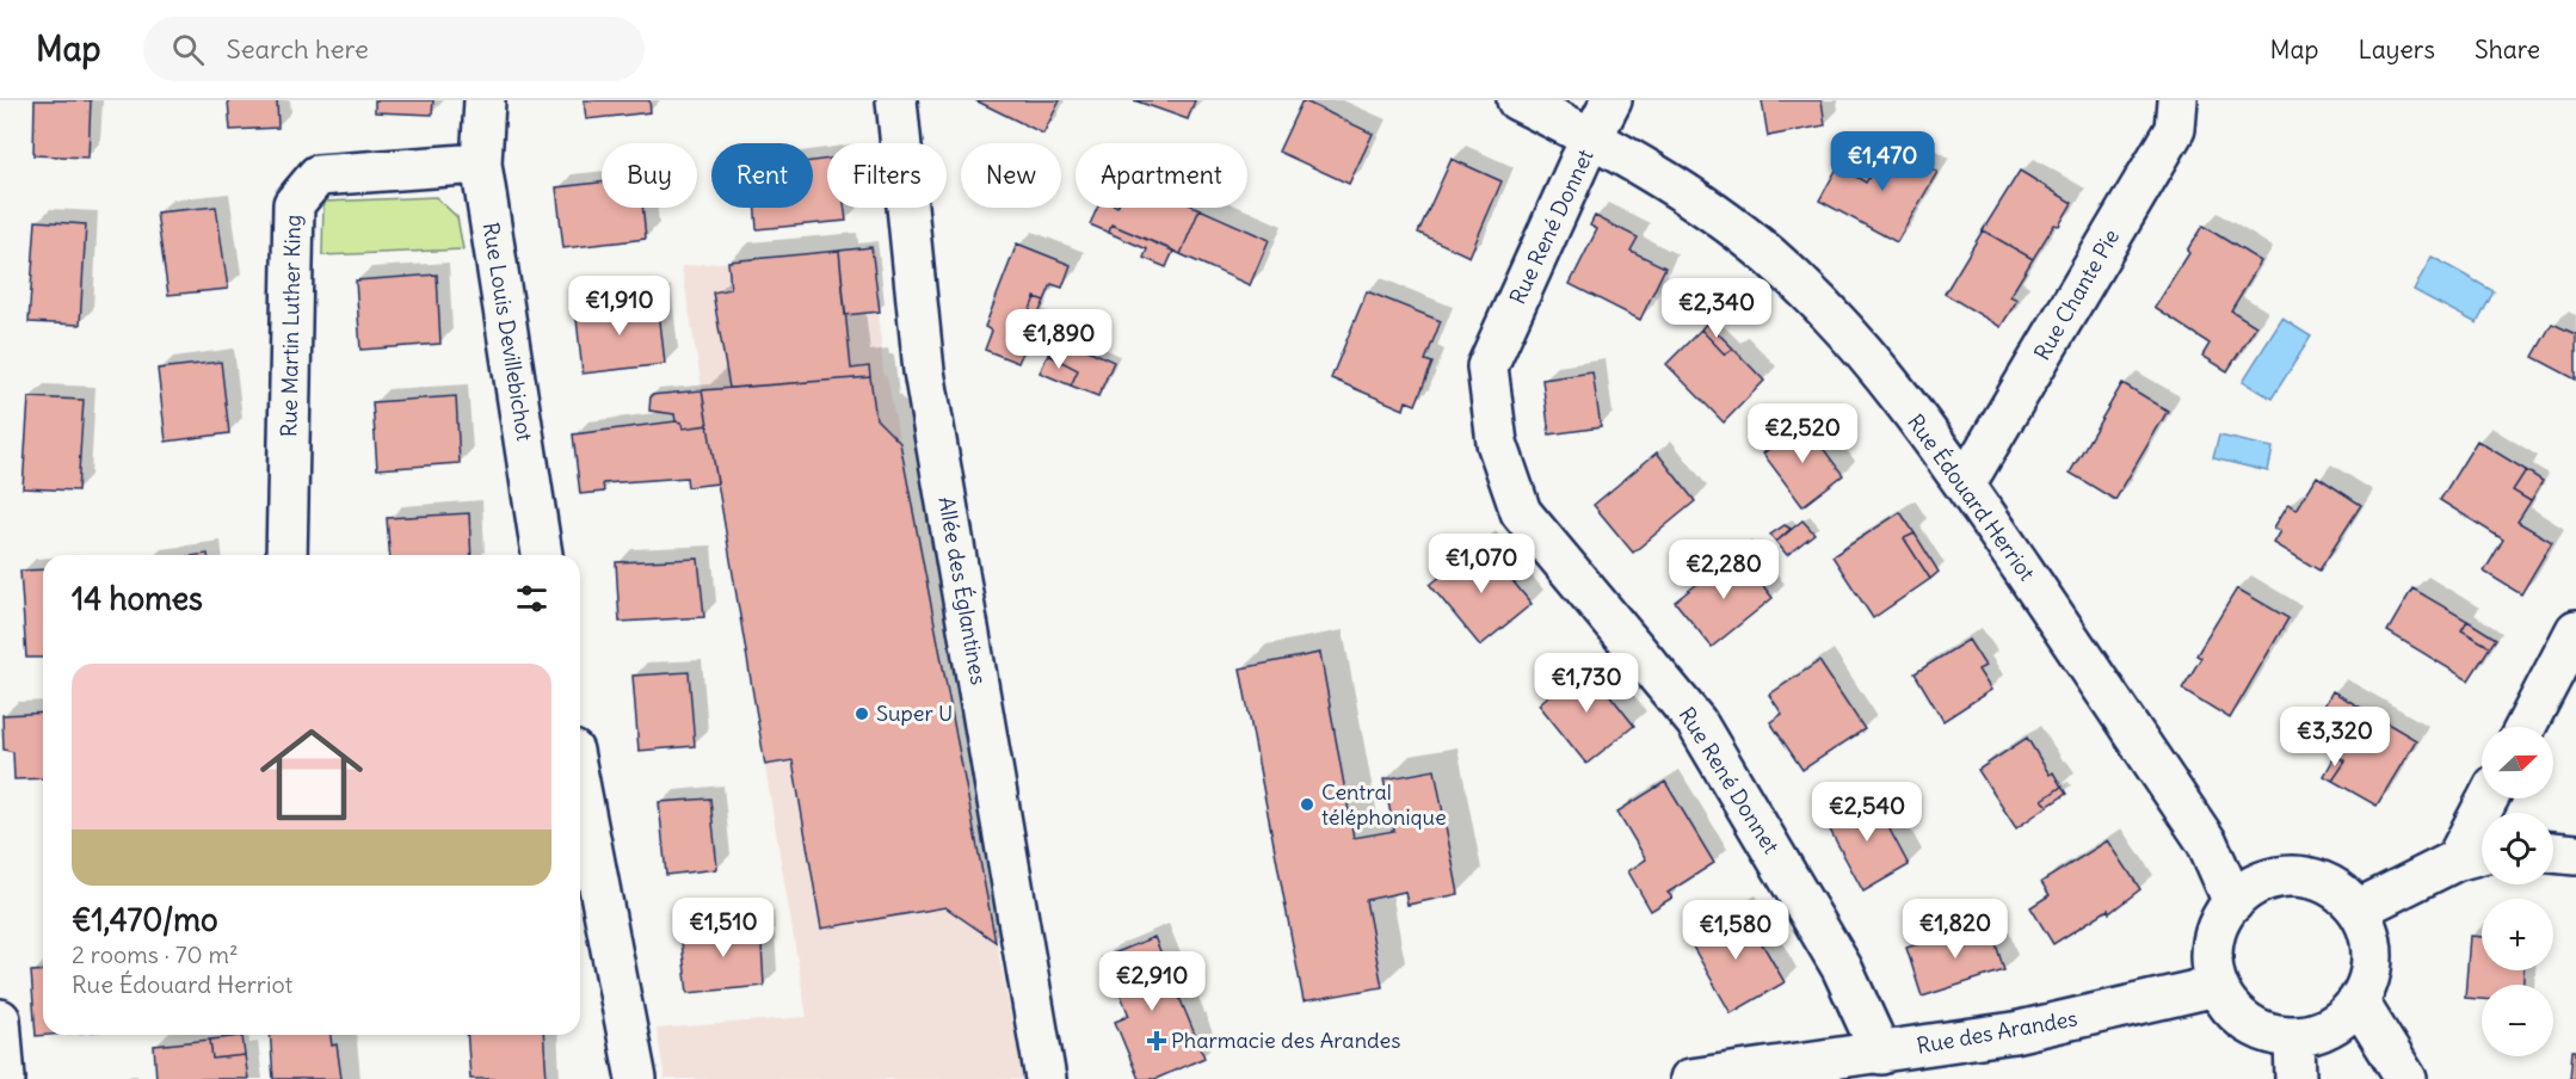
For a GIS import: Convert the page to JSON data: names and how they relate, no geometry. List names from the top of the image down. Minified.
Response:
{"streets":{"street":["Rue René Donnet","Rue Chante Pie","Rue Martin Luther King","Rue Louis Devillebichot","Rue Édouard Herriot","Allée des Églantines","Rue des Arandes"]},"crossings":[["Rue René Donnet","Rue Édouard Herriot"],["Rue René Donnet","Rue des Arandes"],["Rue Chante Pie","Rue Édouard Herriot"],["Rue Martin Luther King","Rue Louis Devillebichot"],["Rue Édouard Herriot","Rue des Arandes"]],"places":{"other":["Super U","Central téléphonique"],"health":["Pharmacie des Arandes"]},"north":"right","page":{"header":"Map","search":"Search here","nav":["Map","Layers","Share"],"price":["€1,470","€1,910","€2,340","€1,890","€2,520","€1,070","€2,280","€1,730","€3,320","€2,540","€1,510","€1,820","€1,580","€2,910"],"chip":["Buy","Rent","Filters","New","Apartment"],"heading":"14 homes","list":[{"name":"€1,470/mo","note":"2 rooms · 70 m² · Rue Édouard Herriot"}],"map_buttons":["+","−"]}}
